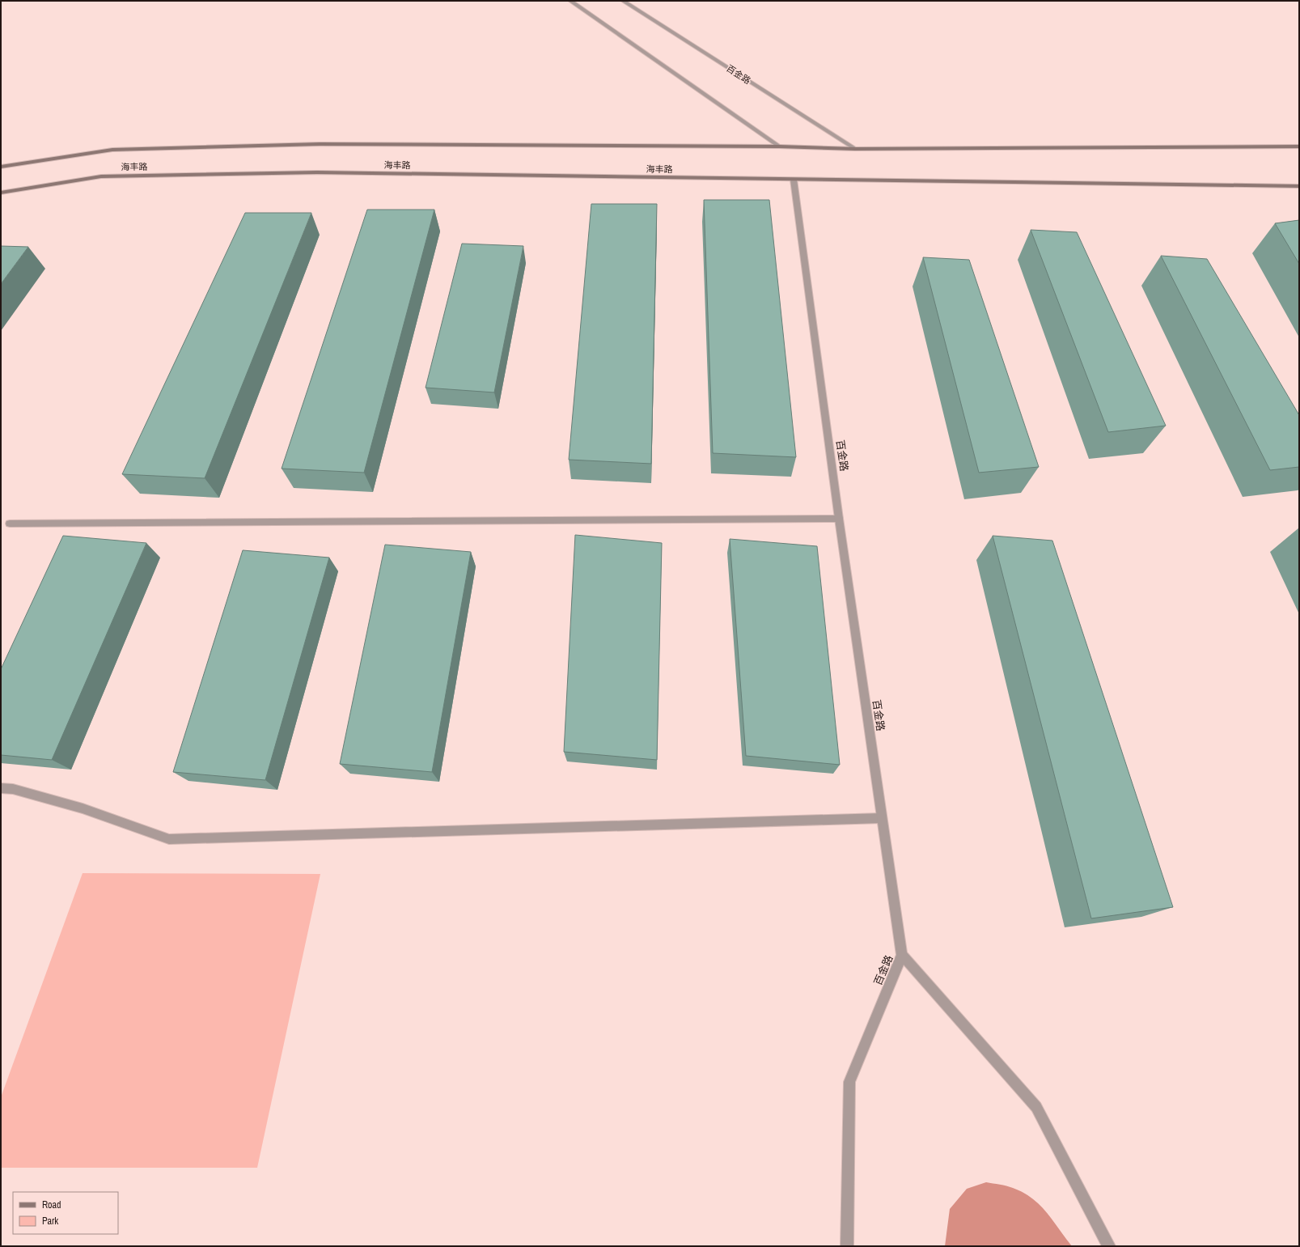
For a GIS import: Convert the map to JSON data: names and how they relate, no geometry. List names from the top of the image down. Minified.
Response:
{"streets":{"main road":["海丰路"],"street":["百金路"]},"crossings":[["百金路","海丰路"]],"legend":["Road","Park"]}
